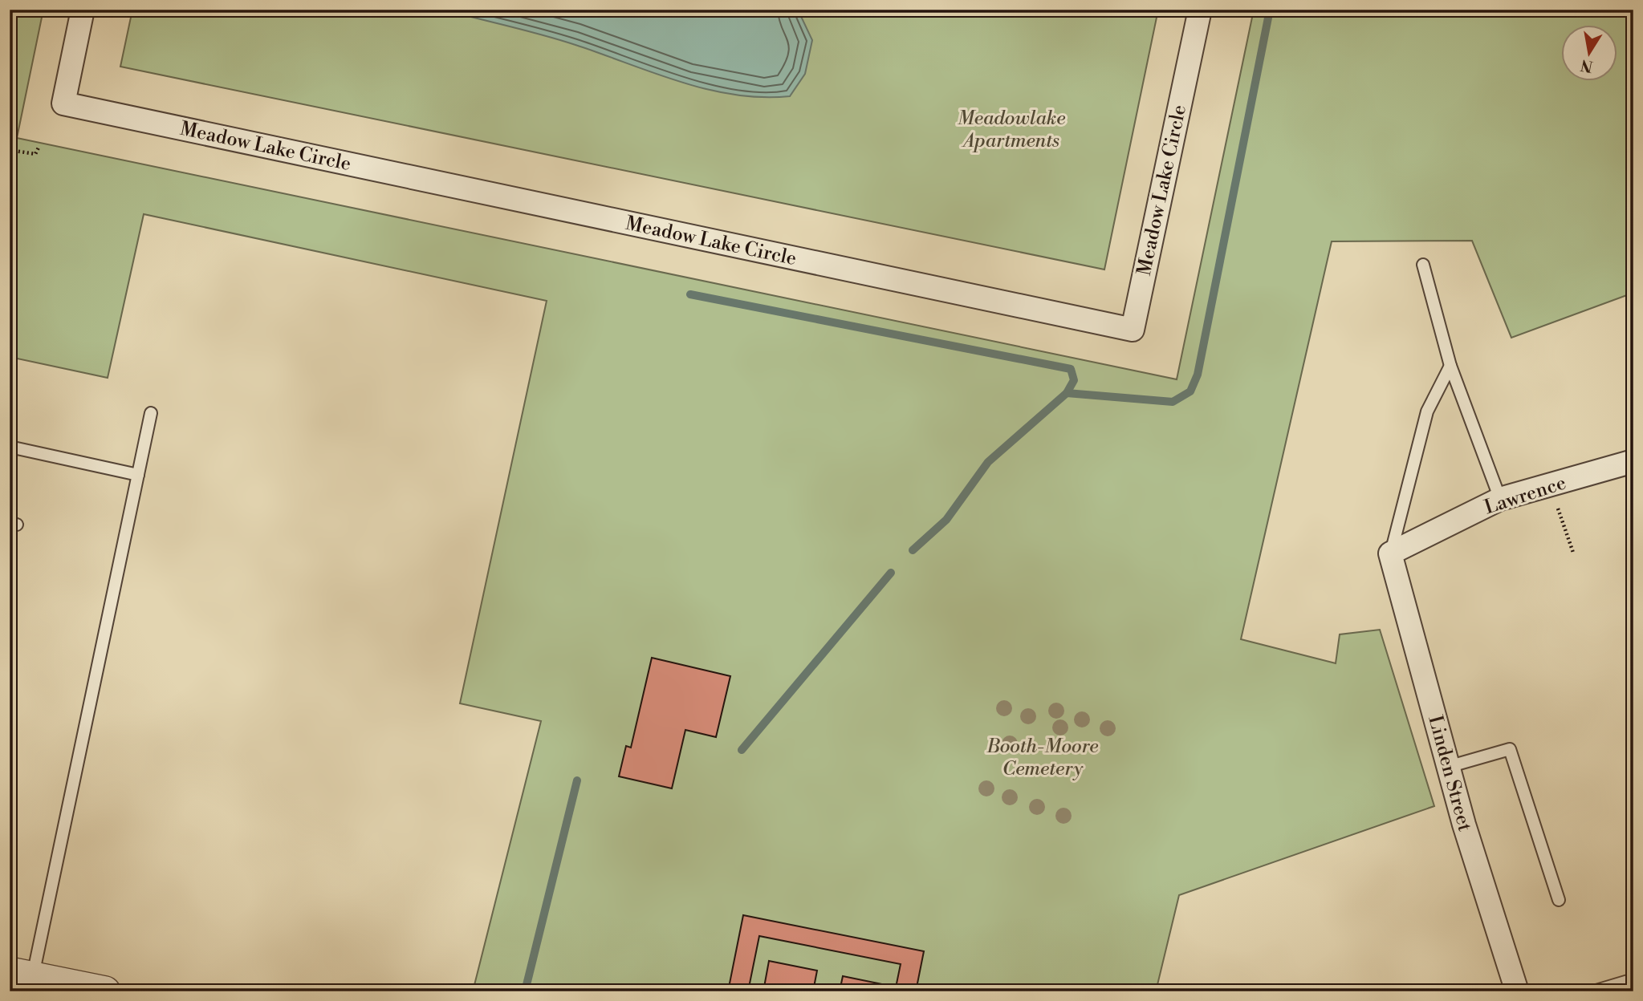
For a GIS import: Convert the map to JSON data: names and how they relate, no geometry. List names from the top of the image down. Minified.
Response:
{"streets":{"street":["Meadow Lake Circle","Lawrence","Linden Street"]},"crossings":[["Lawrence","Linden Street"]],"parks":["Meadowlake Apartments","Booth-Moore Cemetery"],"north":"bottom"}
